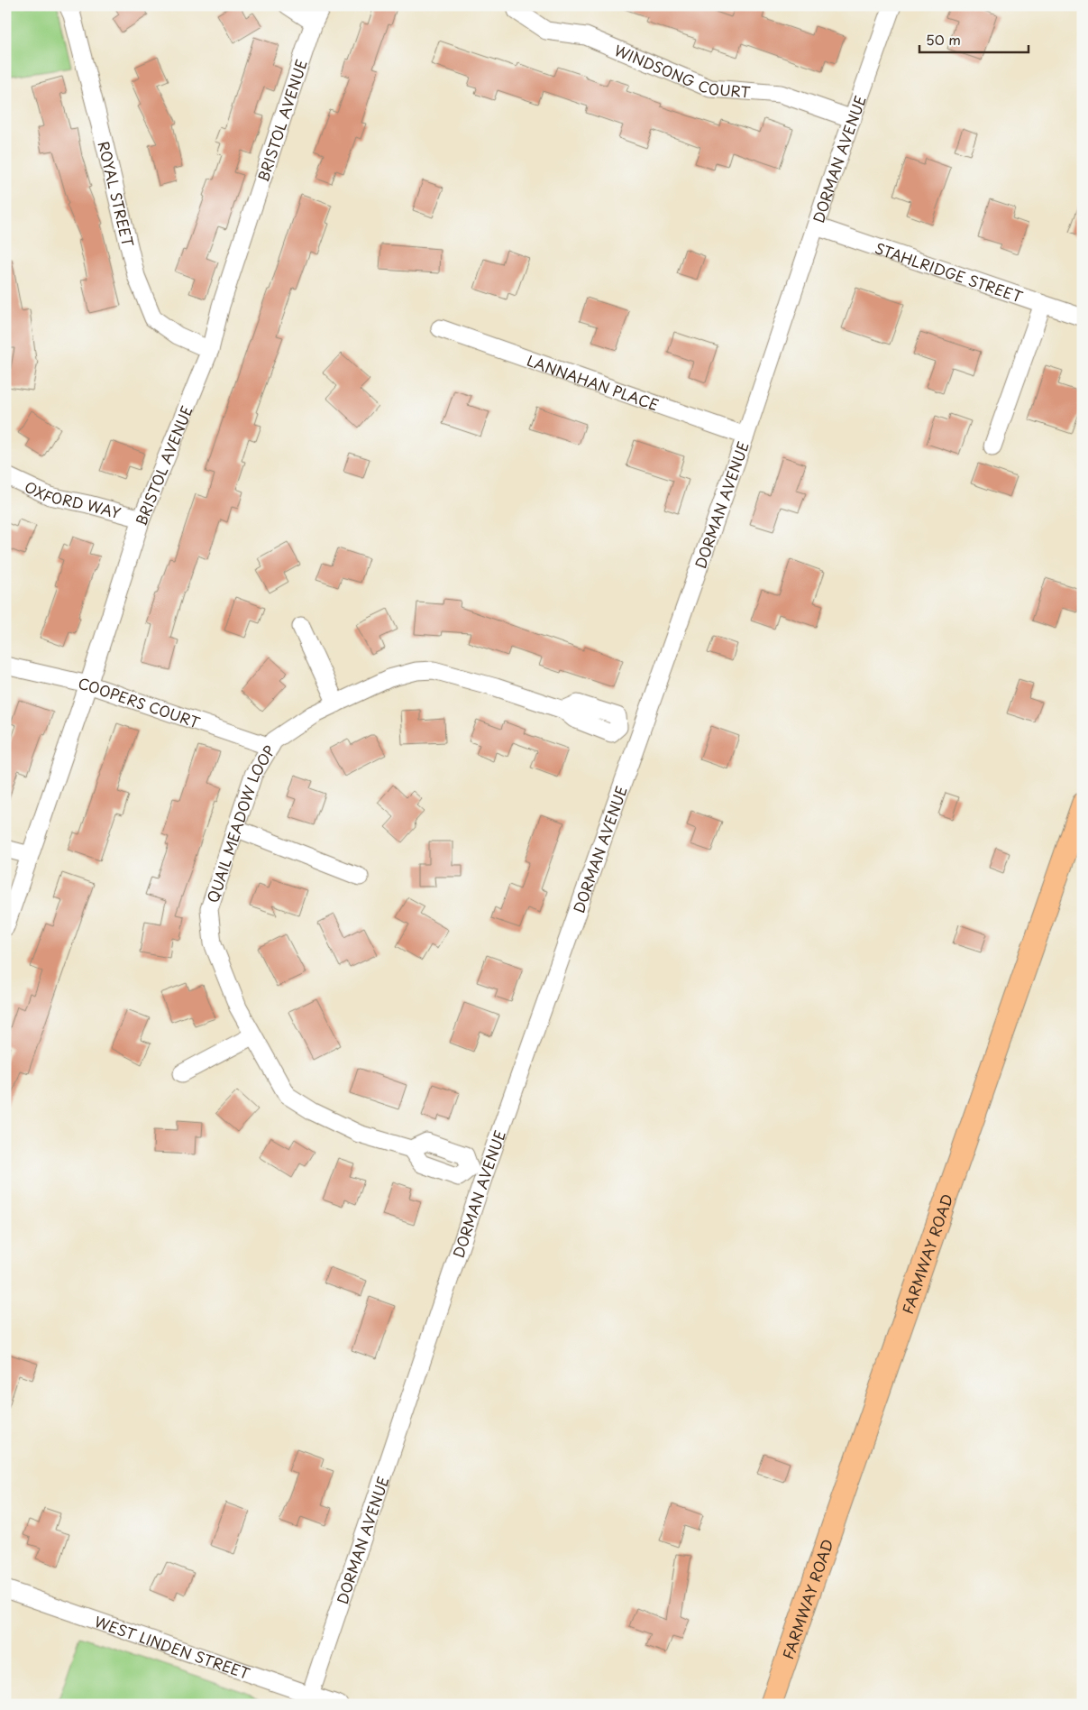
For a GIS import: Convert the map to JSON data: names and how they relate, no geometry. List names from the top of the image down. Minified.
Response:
{"streets":{"main road":["FARMWAY ROAD"],"street":["WINDSONG COURT","BRISTOL AVENUE","DORMAN AVENUE","ROYAL STREET","STAHLRIDGE STREET","LANNAHAN PLACE","OXFORD WAY","COOPERS COURT","QUAIL MEADOW LOOP","WEST LINDEN STREET"]},"crossings":[["WINDSONG COURT","DORMAN AVENUE"],["BRISTOL AVENUE","ROYAL STREET"],["BRISTOL AVENUE","OXFORD WAY"],["BRISTOL AVENUE","COOPERS COURT"],["DORMAN AVENUE","STAHLRIDGE STREET"],["DORMAN AVENUE","LANNAHAN PLACE"],["DORMAN AVENUE","QUAIL MEADOW LOOP"],["DORMAN AVENUE","WEST LINDEN STREET"],["COOPERS COURT","QUAIL MEADOW LOOP"]],"scale_bar":"50 m"}
